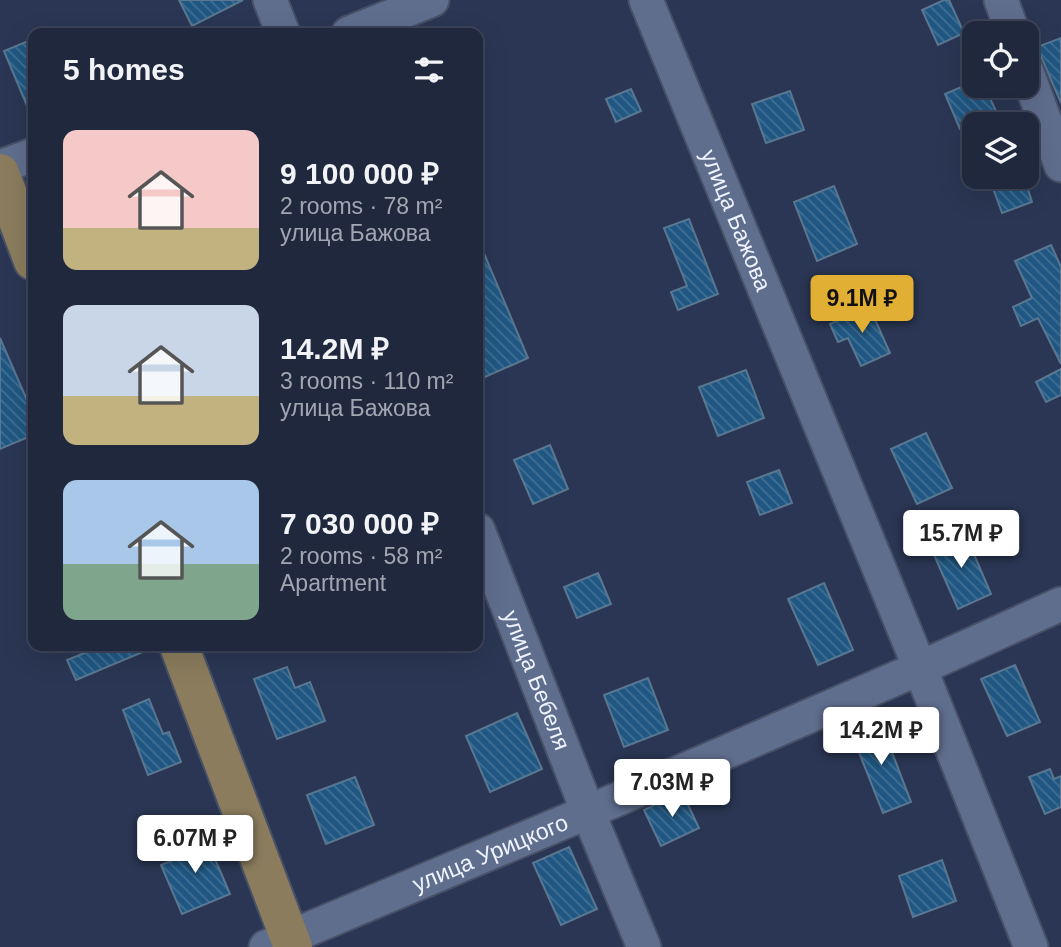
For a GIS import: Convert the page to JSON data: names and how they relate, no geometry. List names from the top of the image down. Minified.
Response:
{"streets":{"street":["улица Бажова","улица Бебеля","улица Урицкого"]},"crossings":[["улица Бажова","улица Урицкого"],["улица Бебеля","улица Урицкого"]],"page":{"heading":"5 homes","list":[{"name":"9 100 000 ₽","note":"2 rooms · 78 m² · улица Бажова"},{"name":"14.2M ₽","note":"3 rooms · 110 m² · улица Бажова"},{"name":"7 030 000 ₽","note":"2 rooms · 58 m² · Apartment"}],"price":["9.1M ₽","15.7M ₽","14.2M ₽","7.03M ₽","6.07M ₽"]}}
